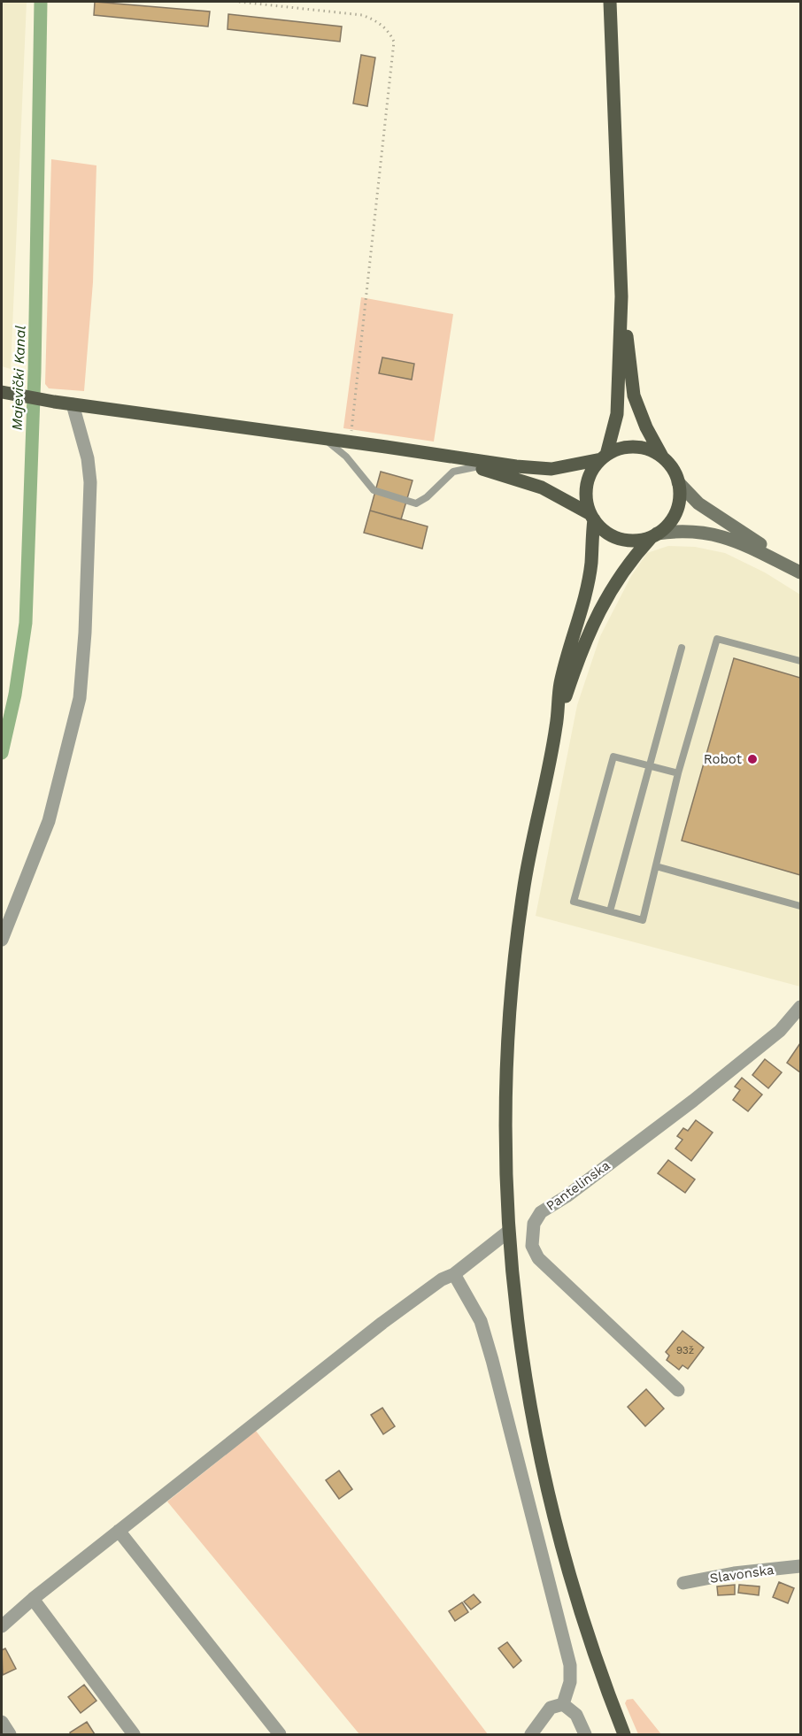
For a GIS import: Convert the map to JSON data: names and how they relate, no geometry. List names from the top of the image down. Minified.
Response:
{"streets":{"street":["Pantelinska","Slavonska"]},"water":["Majevički Kanal"],"places":["Robot"],"house_numbers":["93ž"]}
